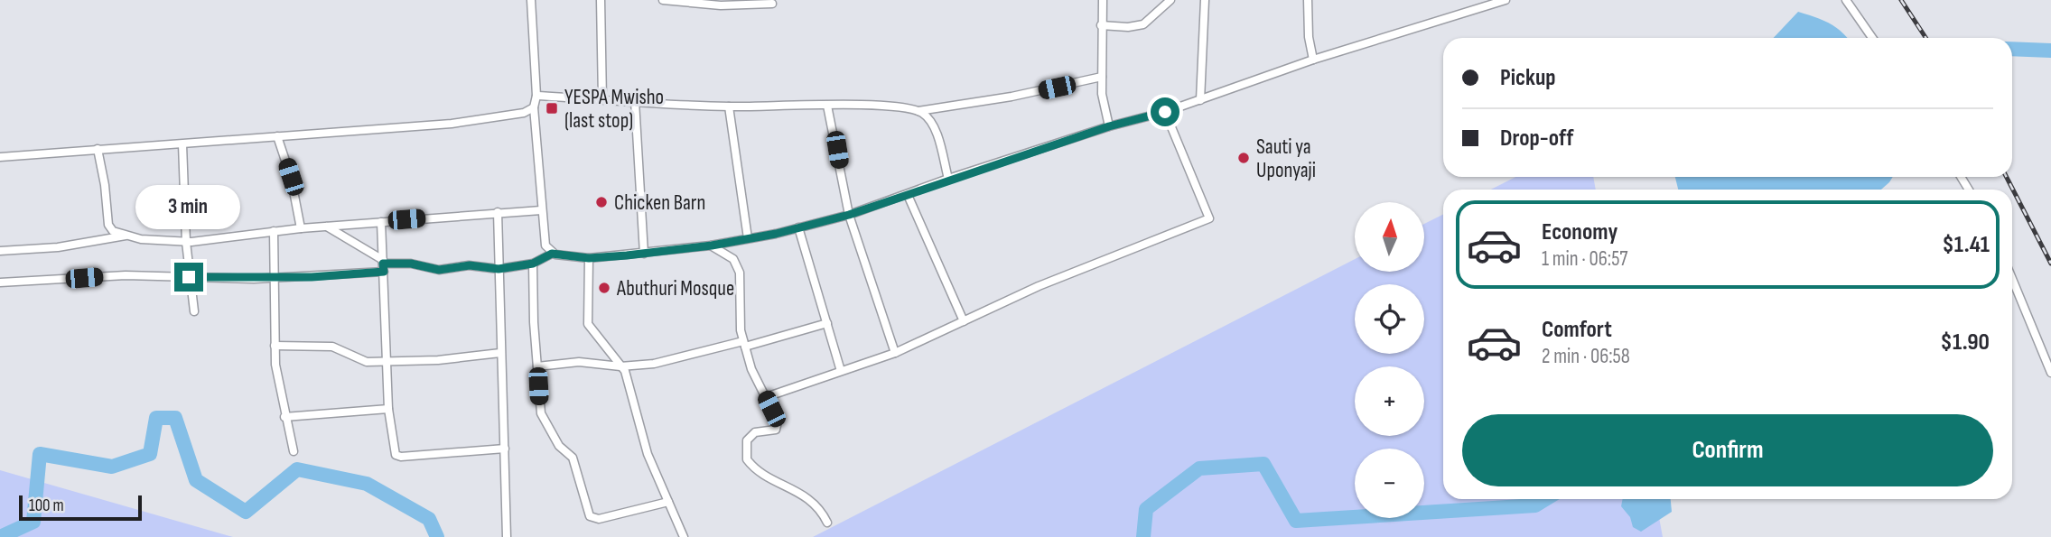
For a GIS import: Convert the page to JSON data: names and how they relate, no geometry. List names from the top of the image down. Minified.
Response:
{"places":{"transit":["YESPA Mwisho (last stop)"],"other":["Sauti ya Uponyaji","Chicken Barn","Abuthuri Mosque"]},"scale_bar":"100 m","north":"top","page":{"banner":["Pickup","Drop-off"],"bubble":"3 min","list":[{"name":"Economy","note":"1 min · 06:57","value":"$1.41"},{"name":"Comfort","note":"2 min · 06:58","value":"$1.90"}],"map_buttons":["+","−"],"buttons":"Confirm","scale":"100 m"}}
